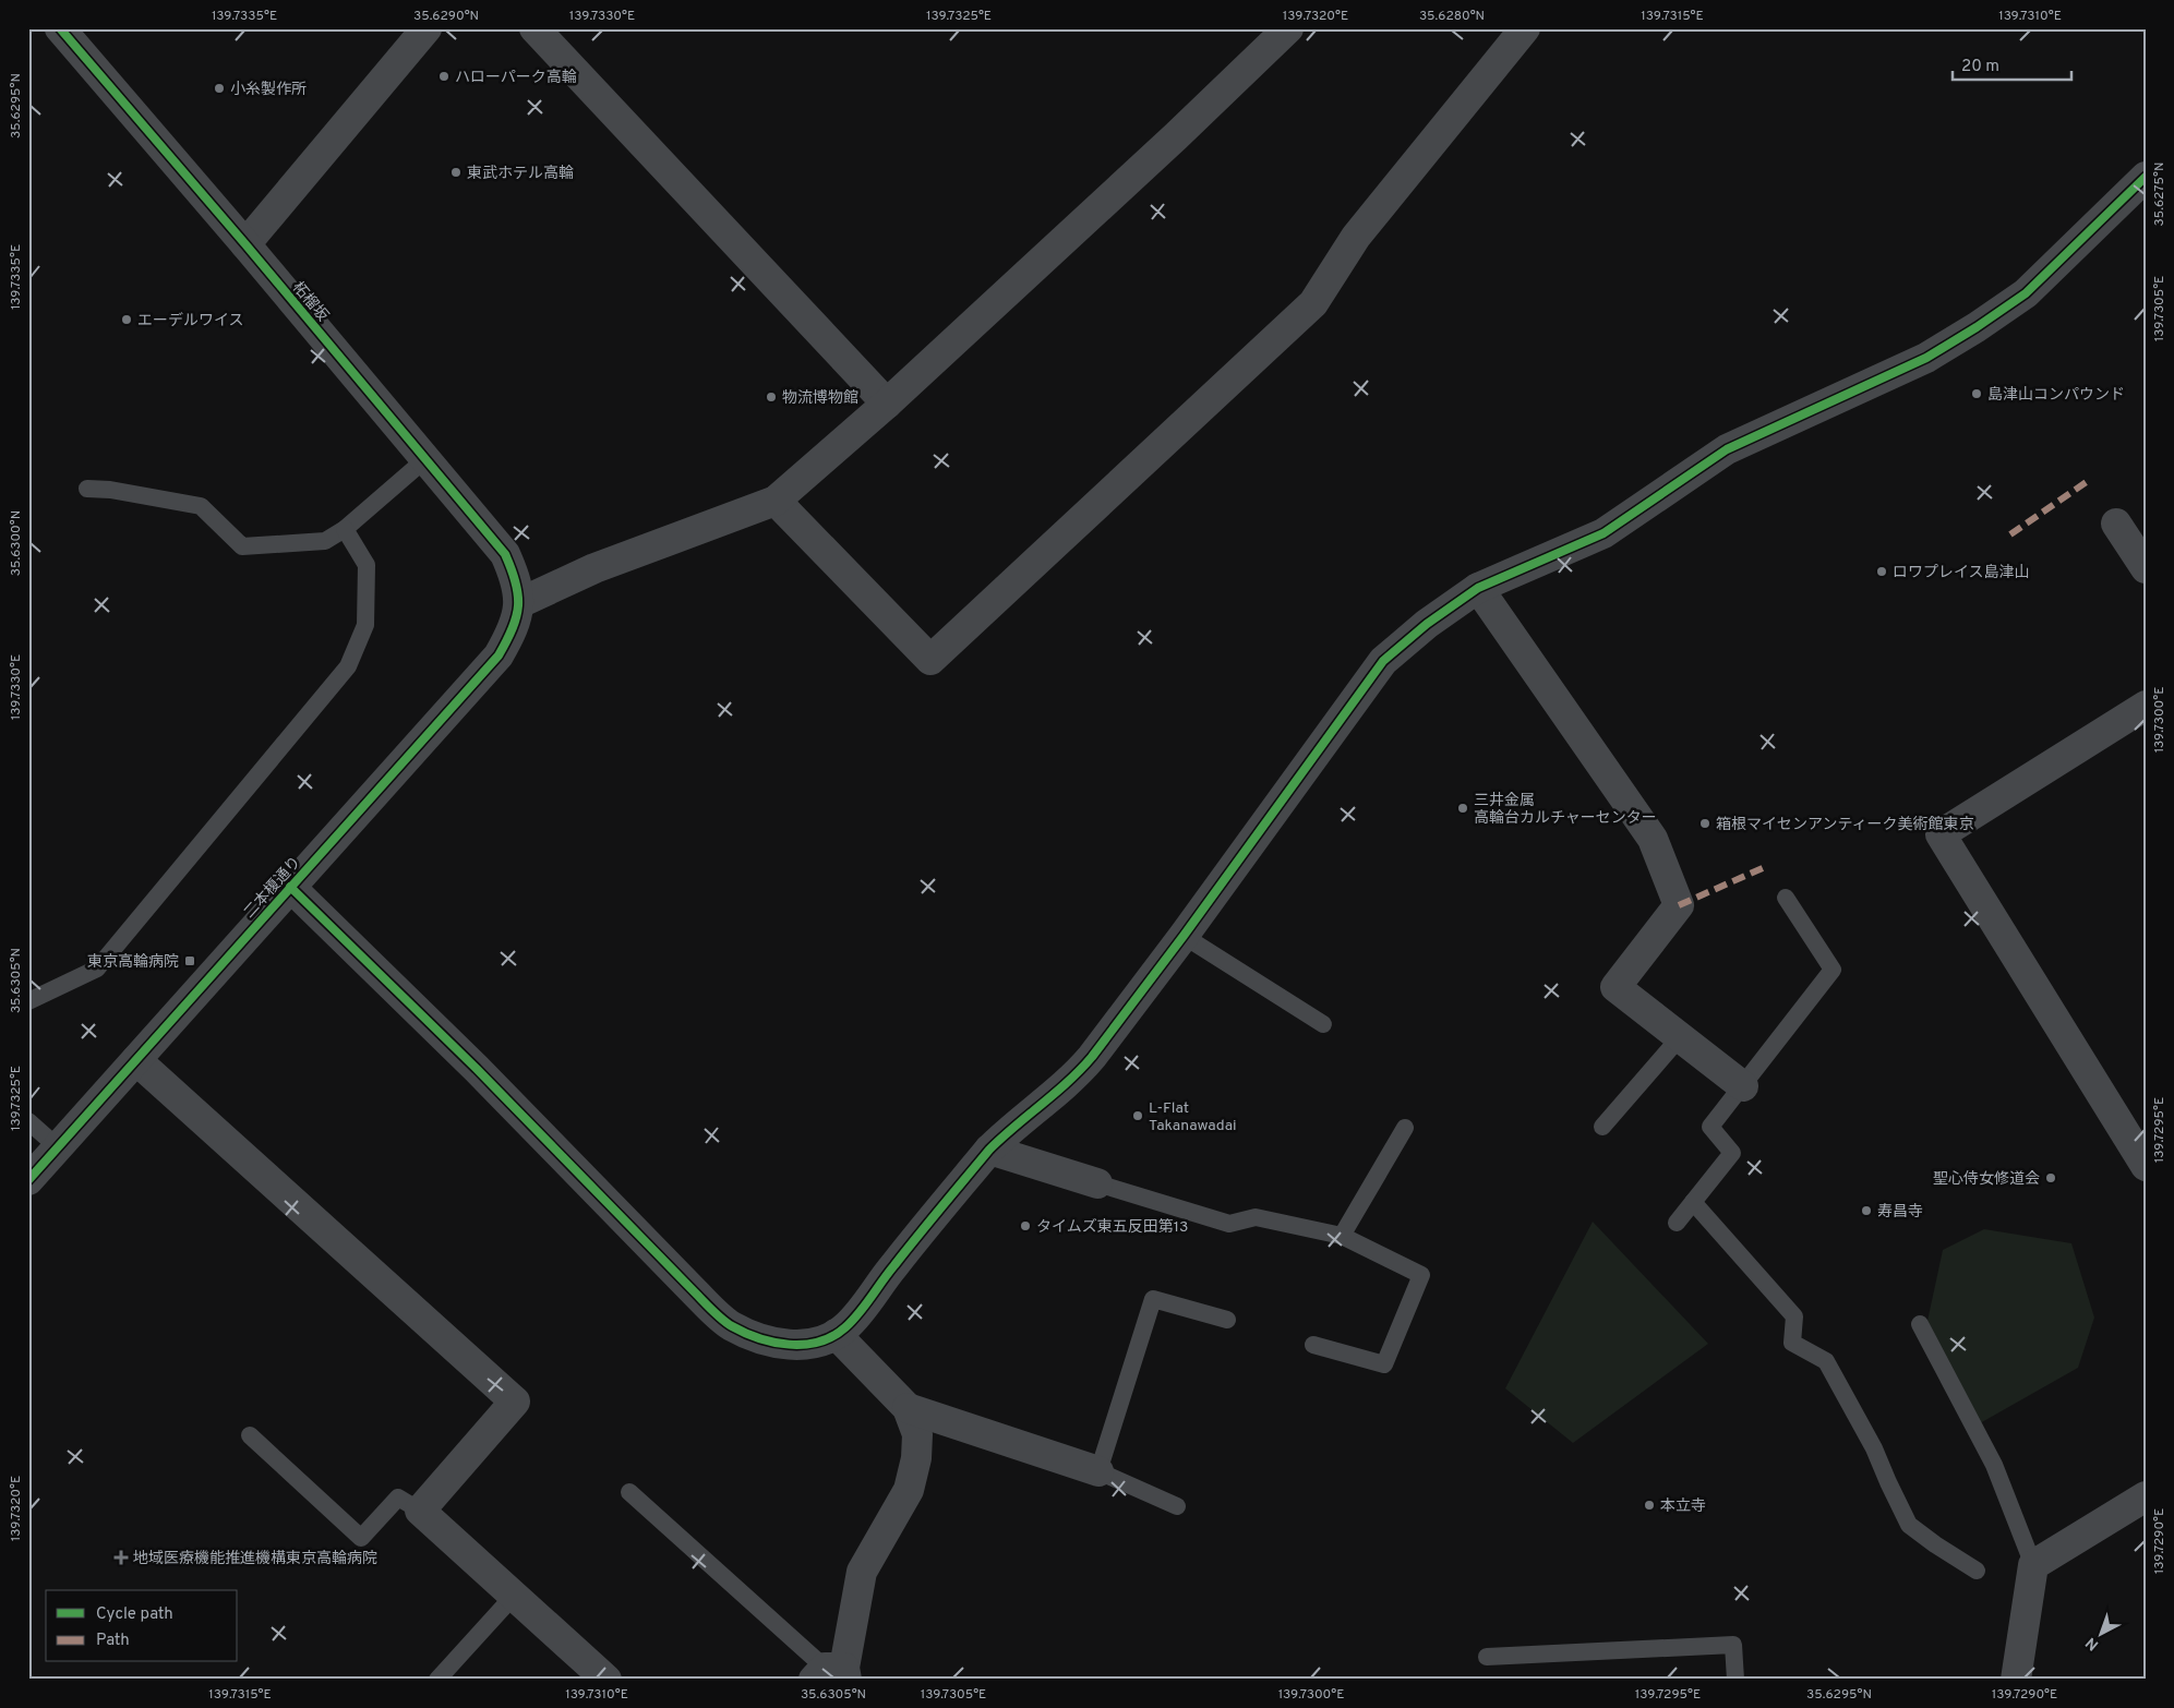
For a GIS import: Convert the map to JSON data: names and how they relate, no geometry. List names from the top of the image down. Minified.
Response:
{"streets":{"street":["柘榴坂","二本榎通り"]},"crossings":[["柘榴坂","二本榎通り"]],"places":{"other":["ハローパーク高輪","小糸製作所","東武ホテル高輪","エーデルワイス","島津山コンパウンド","物流博物館","ロワプレイス島津山","三井金属 高輪台カルチャーセンター","箱根マイセンアンティーク美術館東京","L-Flat Takanawadai","聖心侍女修道会","寿昌寺","タイムズ東五反田第13","本立寺"],"transit":["東京高輪病院"],"health":["地域医療機能推進機構東京高輪病院"]},"legend":["Cycle path","Path"],"scale_bar":"20 m","north":"bottom left","coordinates":["139.7335°E","35.6290°N","139.7330°E","139.7325°E","139.7320°E","35.6280°N","139.7315°E","139.7310°E","35.6295°N","35.6275°N","139.7305°E","35.6300°N","139.7300°E","35.6305°N","139.7295°E","139.7290°E"]}
